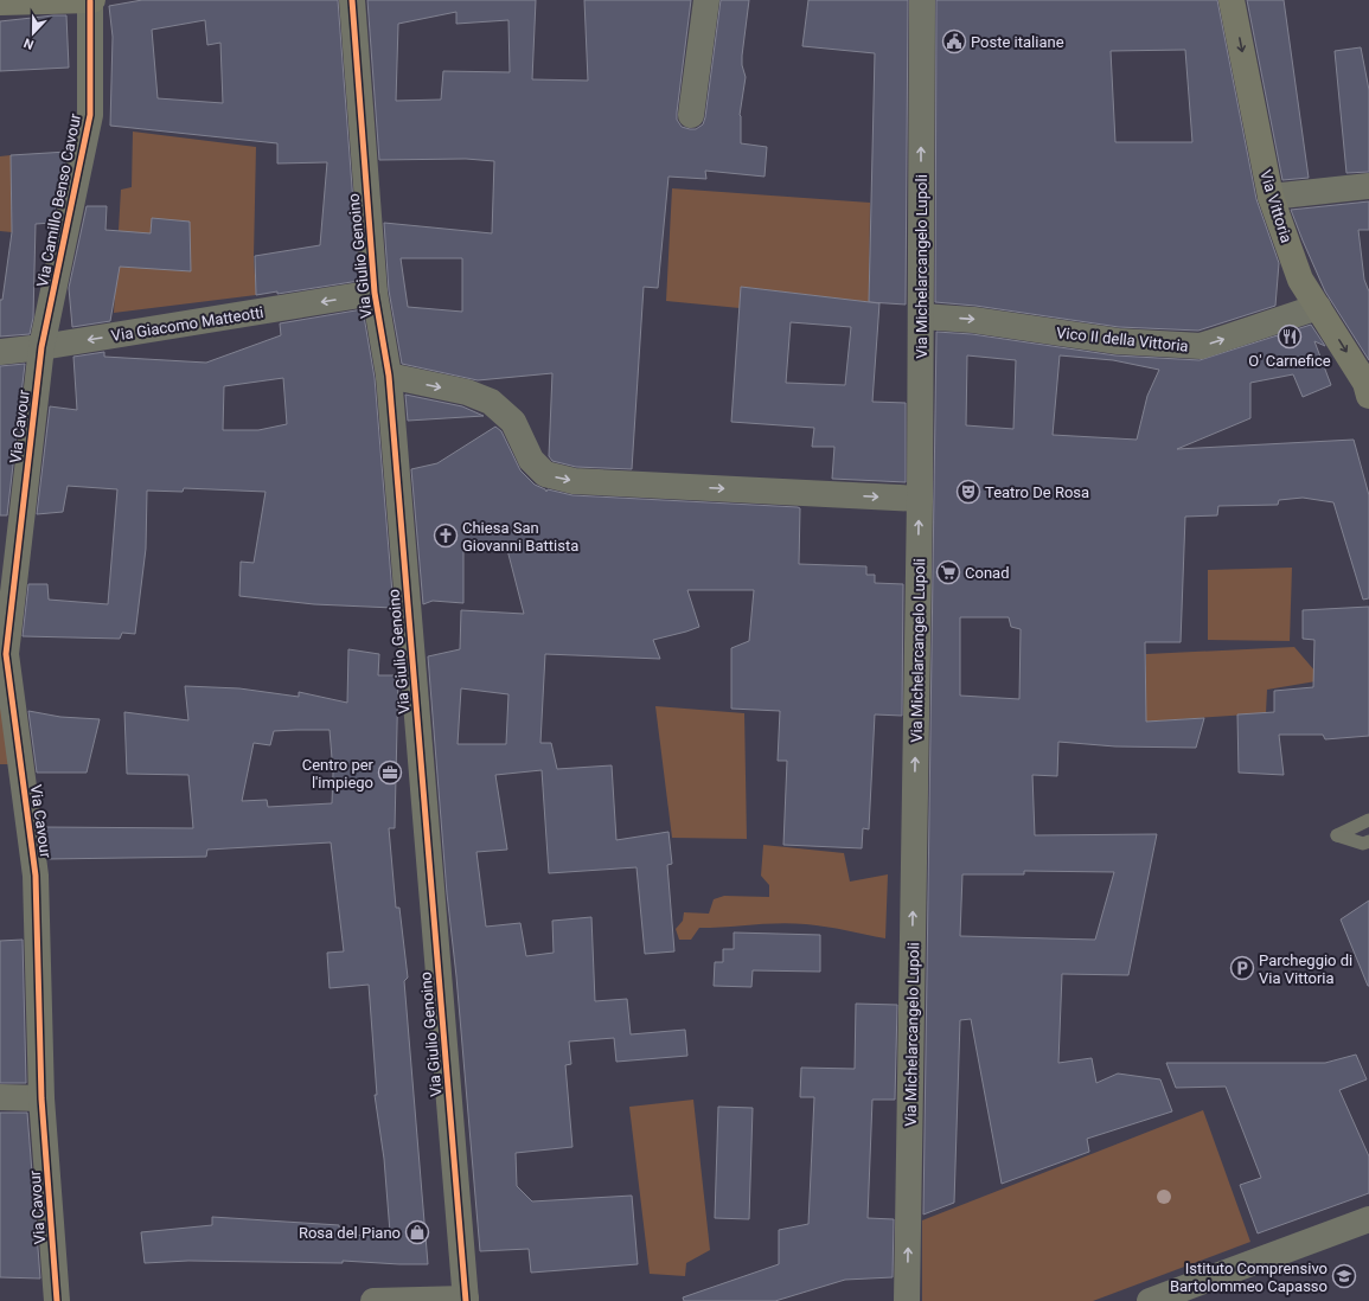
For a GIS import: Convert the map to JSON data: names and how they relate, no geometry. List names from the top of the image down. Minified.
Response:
{"streets":{"street":["Via Camillo Benso Cavour","Via Vittoria","Via Giulio Genoino","Via Michelarcangelo Lupoli","Via Giacomo Matteotti","Vico II della Vittoria","Via Cavour"]},"crossings":[["Via Camillo Benso Cavour","Via Giacomo Matteotti"],["Via Camillo Benso Cavour","Via Cavour"],["Via Vittoria","Vico II della Vittoria"],["Via Giulio Genoino","Via Giacomo Matteotti"],["Via Michelarcangelo Lupoli","Vico II della Vittoria"],["Via Giacomo Matteotti","Via Cavour"]],"one_way":["Via Vittoria","Via Michelarcangelo Lupoli","Via Giacomo Matteotti","Vico II della Vittoria"],"places":{"public building":["Poste italiane"],"restaurant":["O' Carnefice"],"theatre":["Teatro De Rosa"],"church":["Chiesa San Giovanni Battista"],"supermarket":["Conad"],"office":["Centro per l'impiego"],"parking":["Parcheggio di Via Vittoria"],"shop":["Rosa del Piano"],"school or university":["Istituto Comprensivo Bartolommeo Capasso"]},"north":"bottom"}
